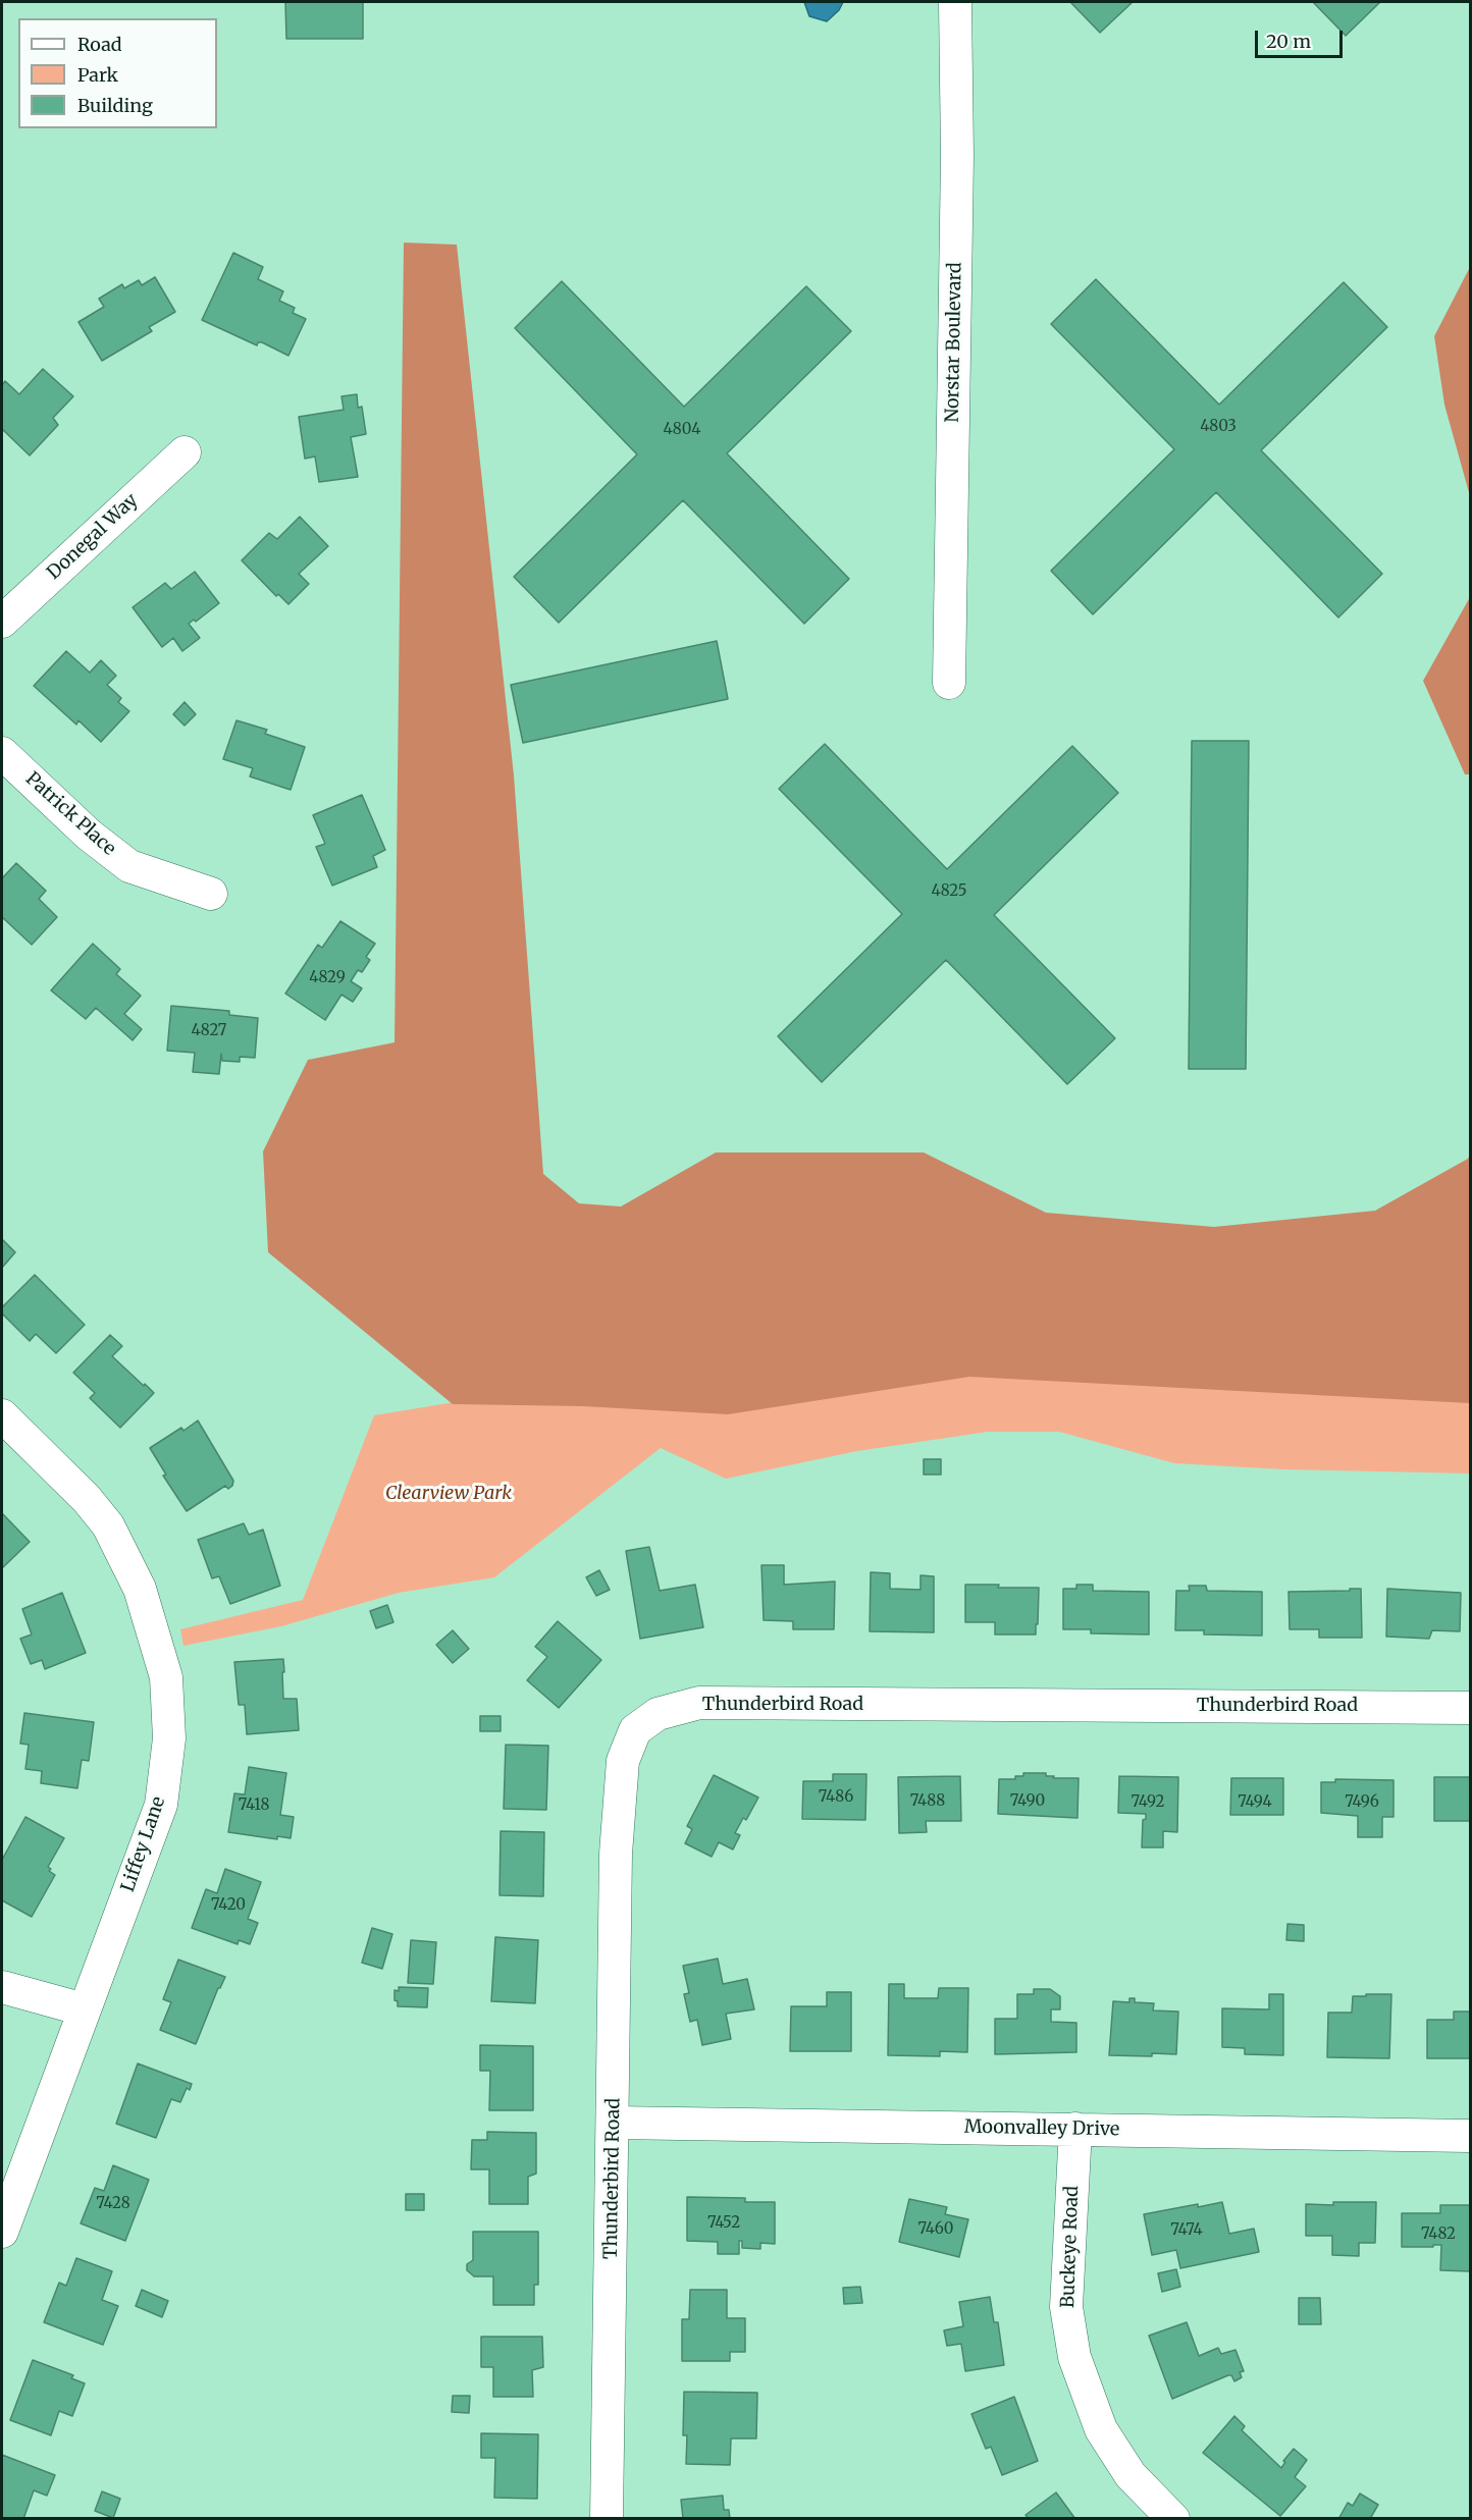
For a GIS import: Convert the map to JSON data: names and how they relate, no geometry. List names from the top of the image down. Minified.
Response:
{"streets":{"street":["Norstar Boulevard","Donegal Way","Patrick Place","Thunderbird Road","Liffey Lane","Moonvalley Drive","Buckeye Road"]},"crossings":[["Thunderbird Road","Moonvalley Drive"],["Moonvalley Drive","Buckeye Road"]],"parks":["Clearview Park"],"house_numbers":["4803","4804","4825","4829","4827","7486","7488","7490","7492","7494","7496","7418","7420","7428","7452","7460","7474","7482"],"legend":["Road","Park","Building"],"scale_bar":"20 m"}
